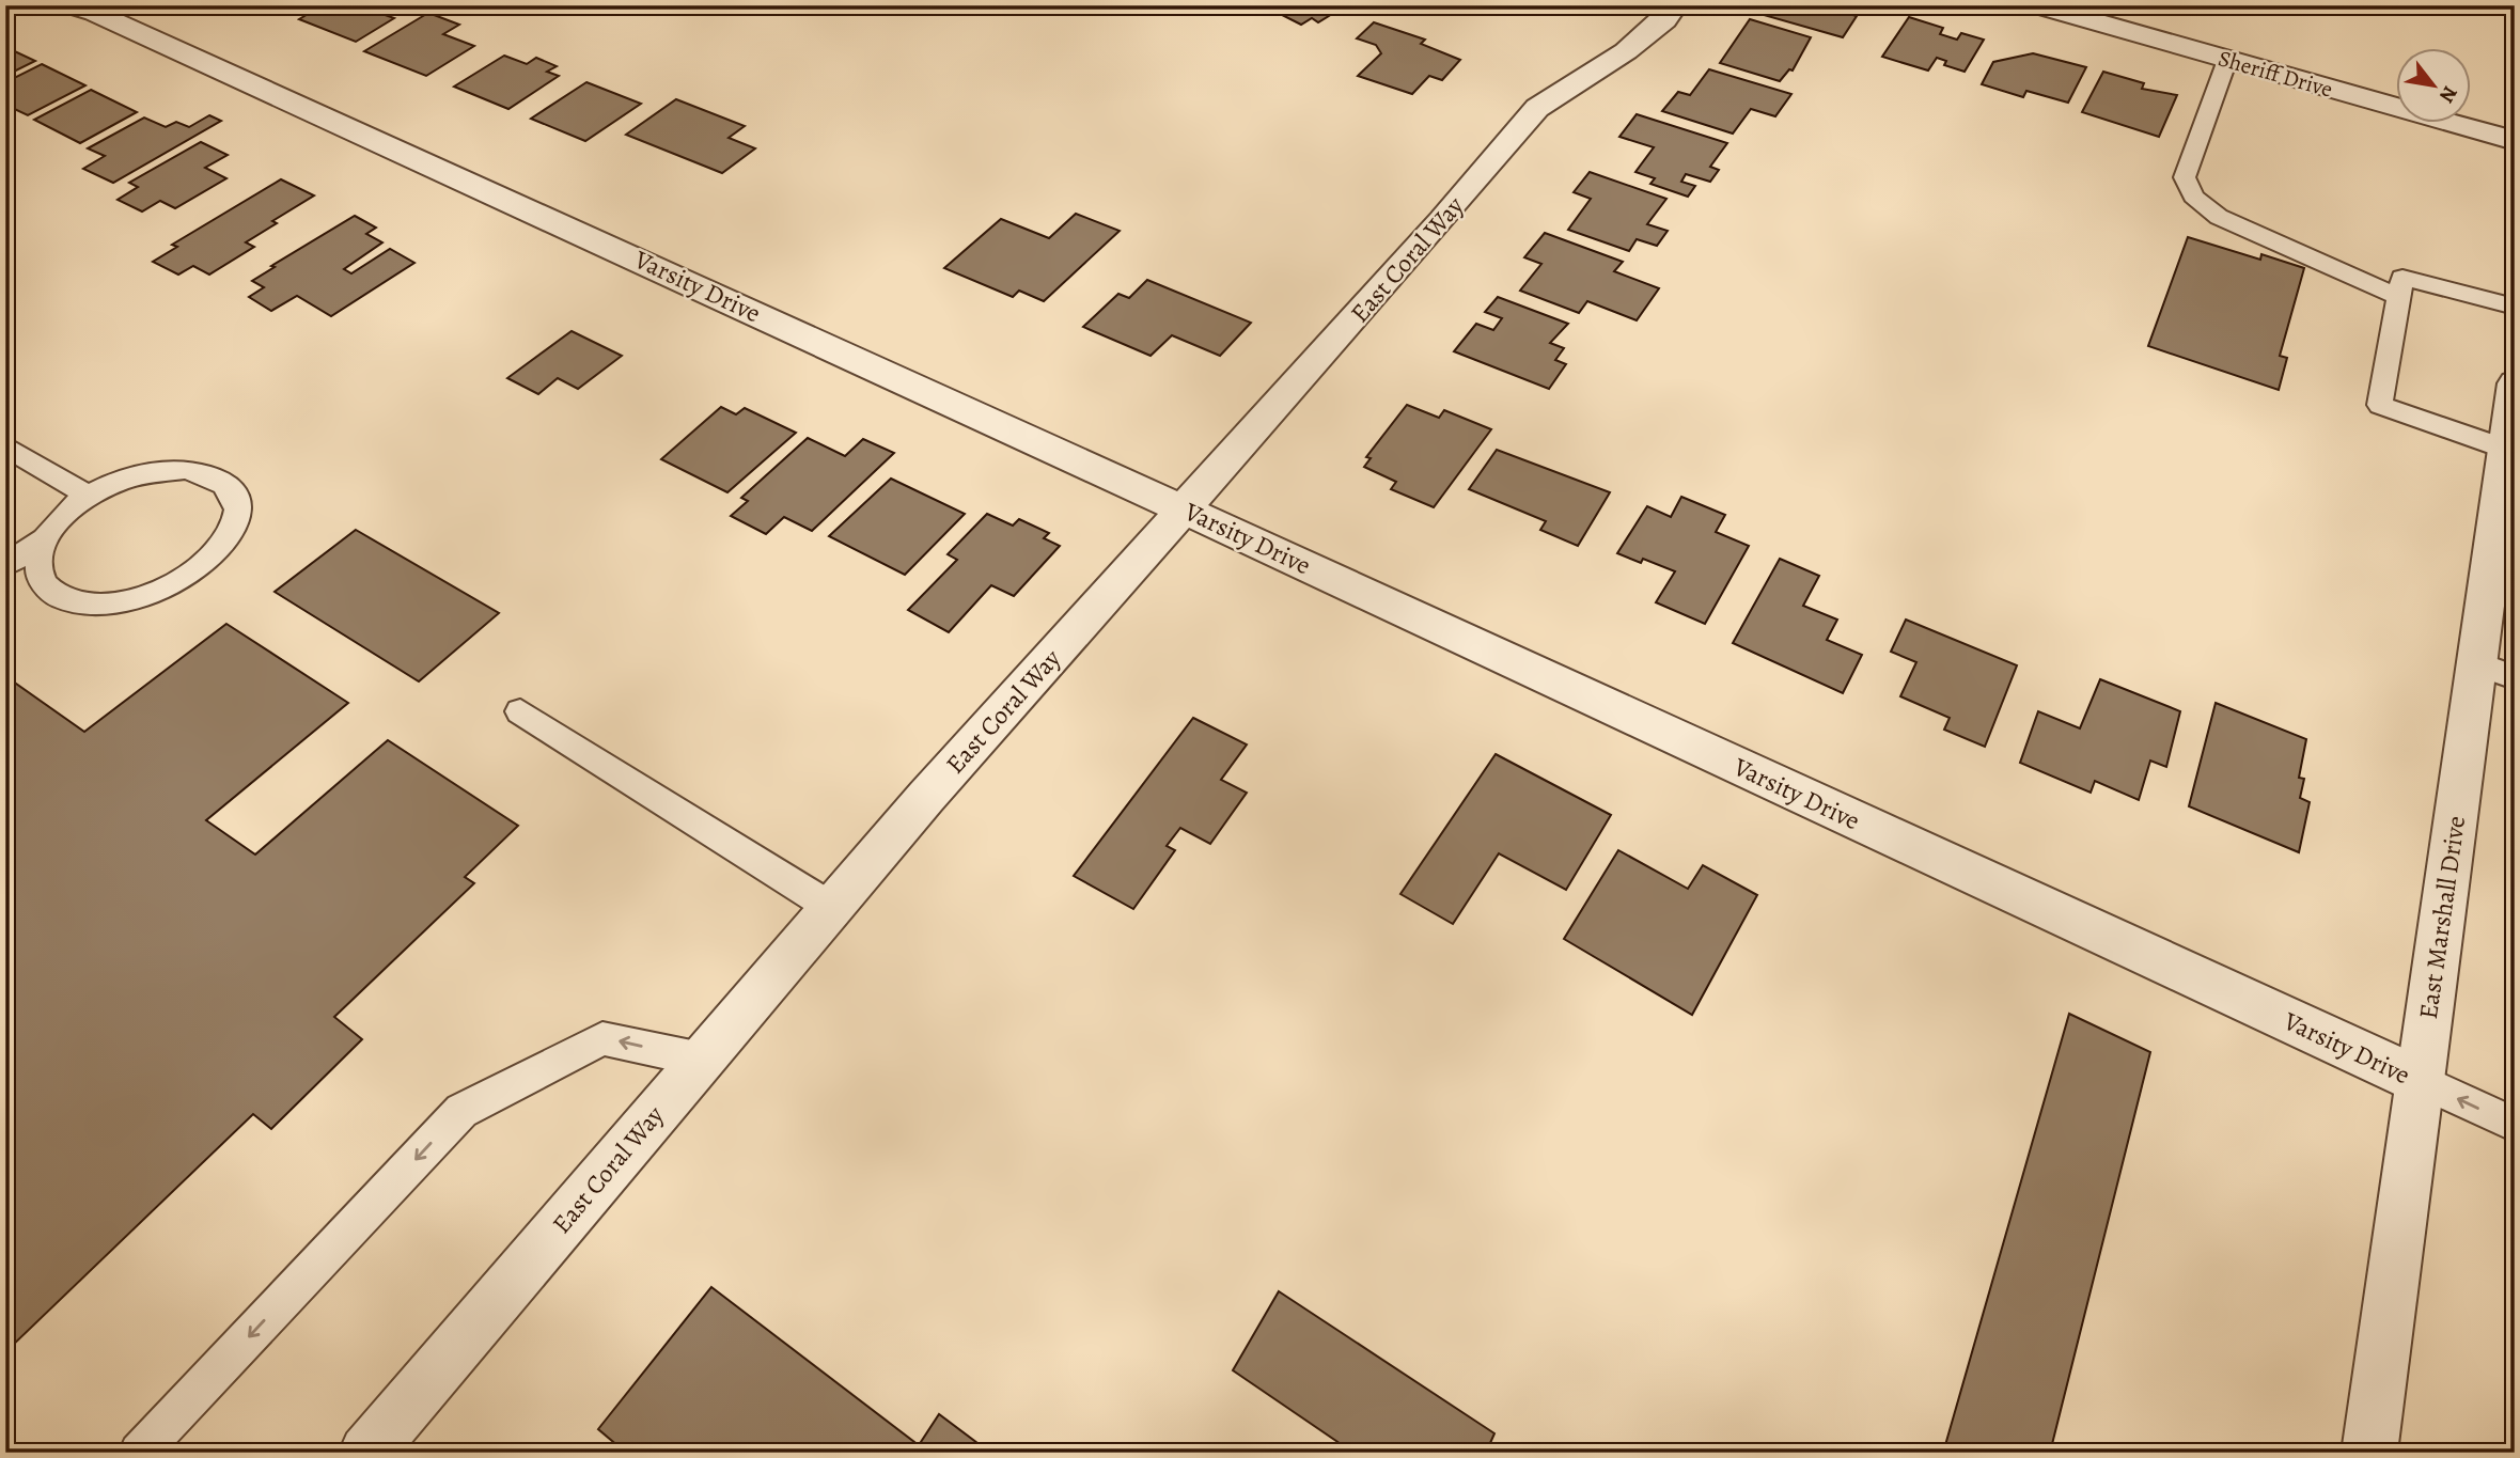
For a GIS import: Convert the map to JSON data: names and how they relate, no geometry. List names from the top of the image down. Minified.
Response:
{"streets":{"street":["Sheriff Drive","East Coral Way","Varsity Drive","East Marshall Drive"]},"crossings":[["East Coral Way","Varsity Drive"],["Varsity Drive","East Marshall Drive"]],"north":"bottom right"}
